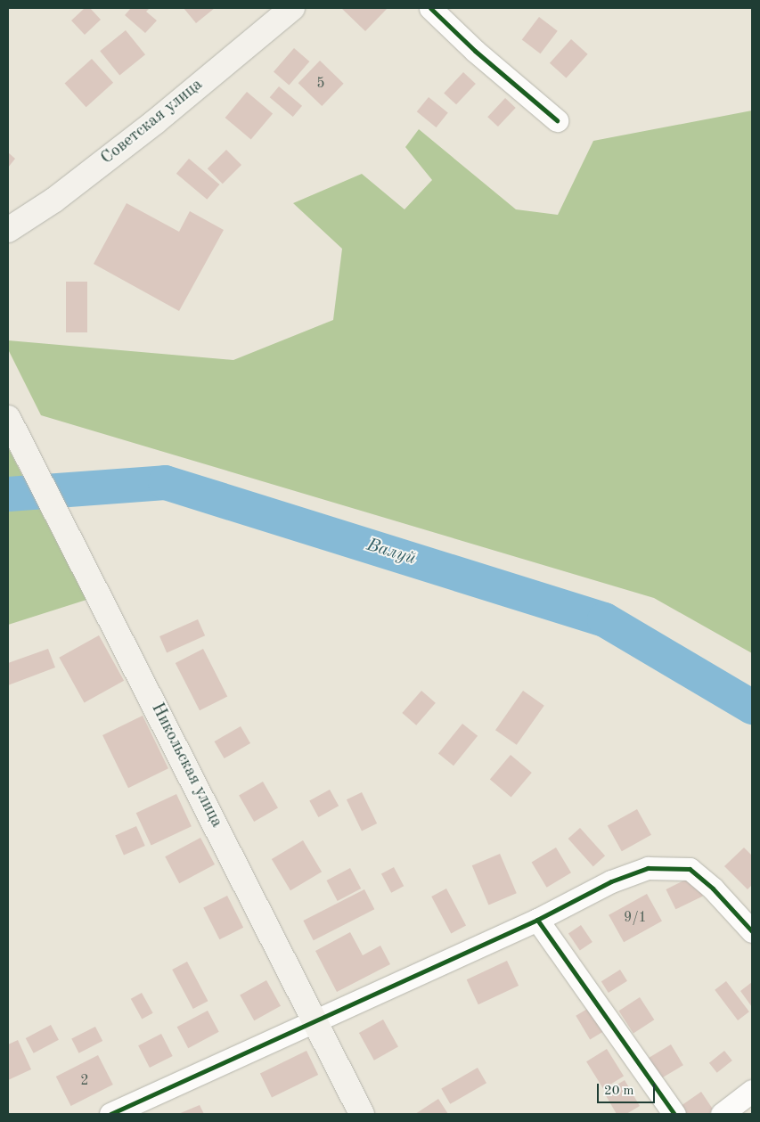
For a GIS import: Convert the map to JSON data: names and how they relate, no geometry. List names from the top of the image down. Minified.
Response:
{"streets":{"main road":["Советская улица","Никольская улица"]},"water":["Валуй"],"house_numbers":["5","9/1","2"],"scale_bar":"20 m"}
